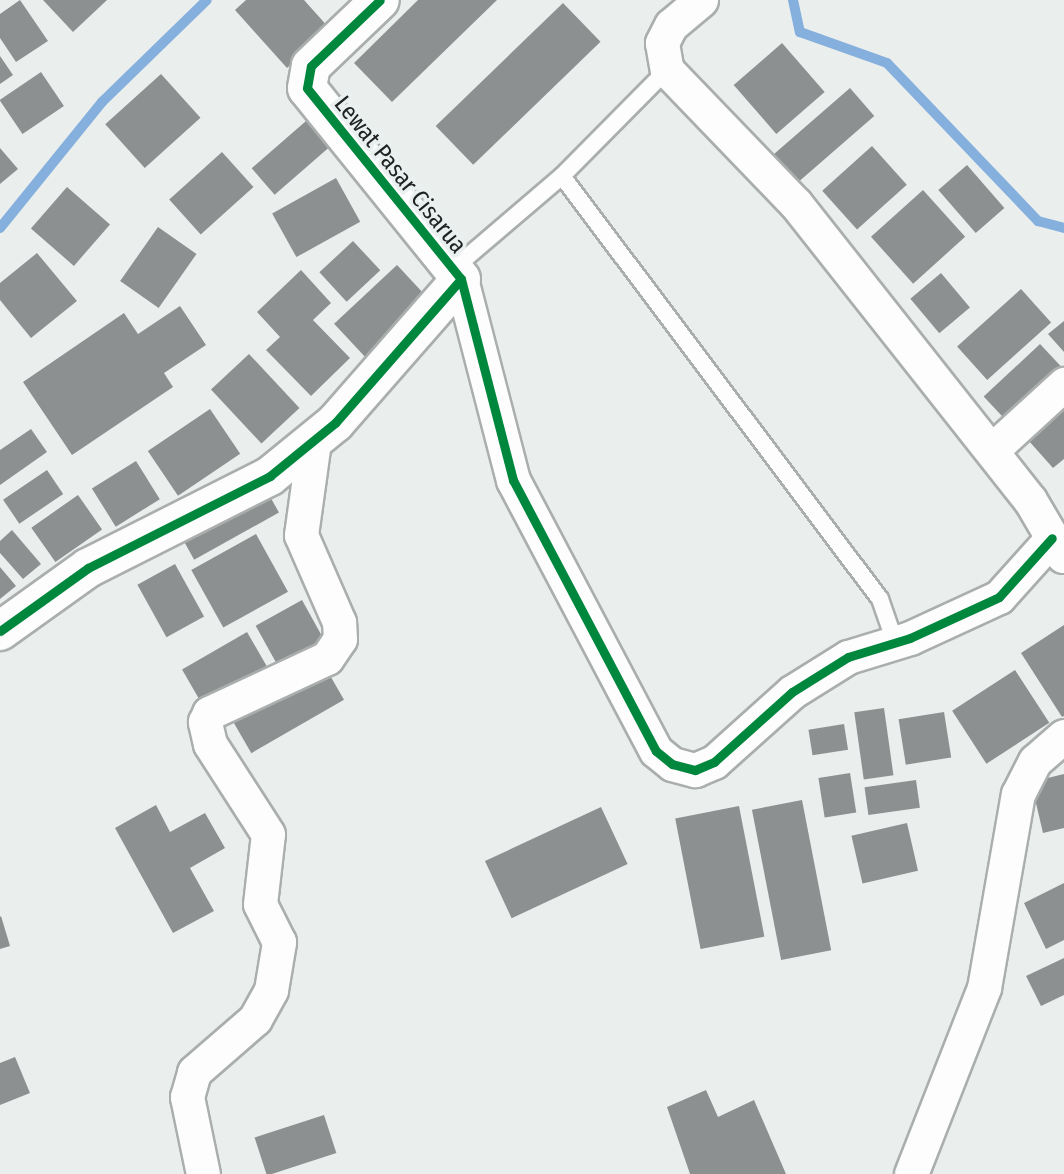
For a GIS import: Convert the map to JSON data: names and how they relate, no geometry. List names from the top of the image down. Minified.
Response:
{"streets":{"street":["Lewat Pasar Cisarua"]}}
